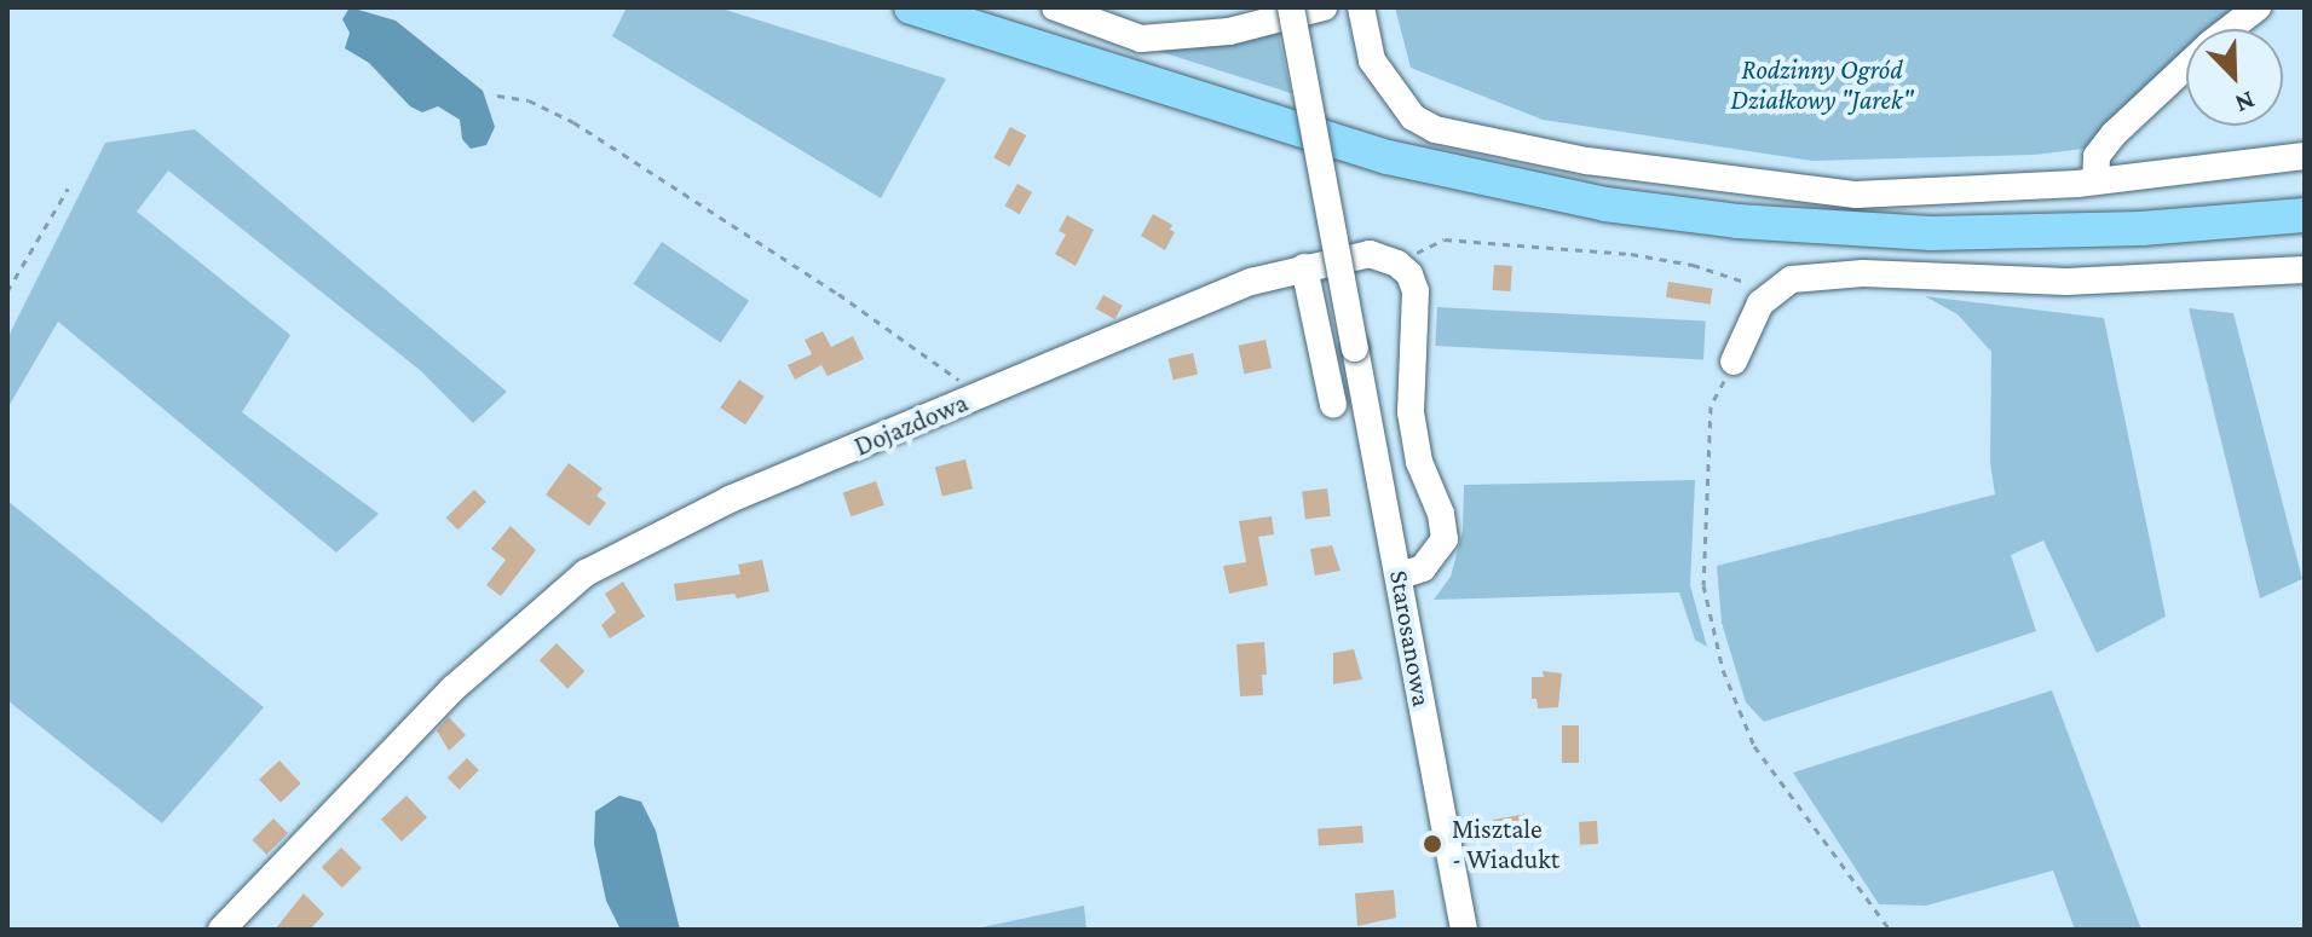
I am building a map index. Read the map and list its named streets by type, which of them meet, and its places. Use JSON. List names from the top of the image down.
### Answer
{
  "streets": {
    "street": ["Dojazdowa", "Starosanowa"]
  },
  "parks": ["Rodzinny Ogród Działkowy \"Jarek\""],
  "places": ["Misztale - Wiadukt"],
  "north": "bottom right"
}
